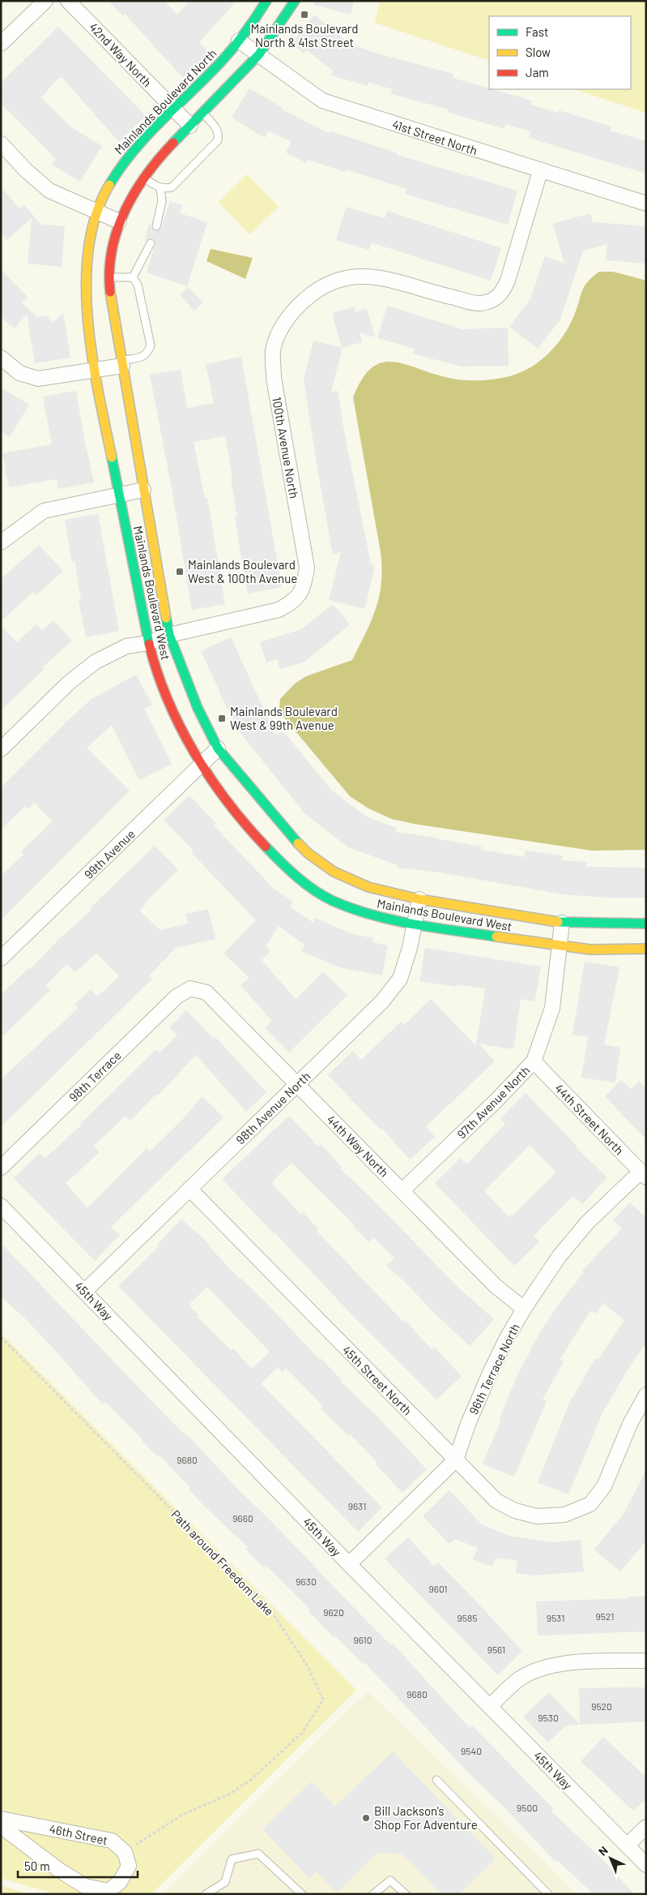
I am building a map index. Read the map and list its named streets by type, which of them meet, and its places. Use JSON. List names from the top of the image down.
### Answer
{
  "streets": {
    "street": [
      "42nd Way North",
      "Mainlands Boulevard North",
      "41st Street North",
      "100th Avenue North",
      "Mainlands Boulevard West",
      "99th Avenue",
      "98th Terrace",
      "97th Avenue North",
      "98th Avenue North",
      "44th Street North",
      "44th Way North",
      "45th Way",
      "96th Terrace North",
      "45th Street North",
      "46th Street"
    ],
    "path": ["Path around Freedom Lake"]
  },
  "crossings": [
    ["42nd Way North", "Mainlands Boulevard North"],
    ["Mainlands Boulevard North", "41st Street North"],
    ["Mainlands Boulevard North", "Mainlands Boulevard West"],
    ["41st Street North", "100th Avenue North"],
    ["100th Avenue North", "Mainlands Boulevard West"],
    ["Mainlands Boulevard West", "99th Avenue"],
    ["Mainlands Boulevard West", "97th Avenue North"],
    ["Mainlands Boulevard West", "98th Avenue North"],
    ["98th Terrace", "44th Way North"],
    ["97th Avenue North", "44th Street North"],
    ["97th Avenue North", "44th Way North"],
    ["98th Avenue North", "44th Way North"],
    ["98th Avenue North", "45th Way"],
    ["98th Avenue North", "45th Street North"],
    ["44th Street North", "96th Terrace North"],
    ["44th Way North", "96th Terrace North"],
    ["45th Way", "96th Terrace North"],
    ["96th Terrace North", "45th Street North"]
  ],
  "places": {
    "transit": ["Mainlands Boulevard North & 41st Street", "Mainlands Boulevard West & 100th Avenue", "Mainlands Boulevard West & 99th Avenue"],
    "other": ["Bill Jackson's Shop For Adventure"]
  },
  "house_numbers": [
    "9680",
    "9631",
    "9660",
    "9630",
    "9601",
    "9620",
    "9521",
    "9585",
    "9531",
    "9610",
    "9561",
    "9680",
    "9520",
    "9530",
    "9540",
    "9500"
  ],
  "legend": ["Fast", "Slow", "Jam"],
  "scale_bar": "50 m",
  "north": "top left"
}
